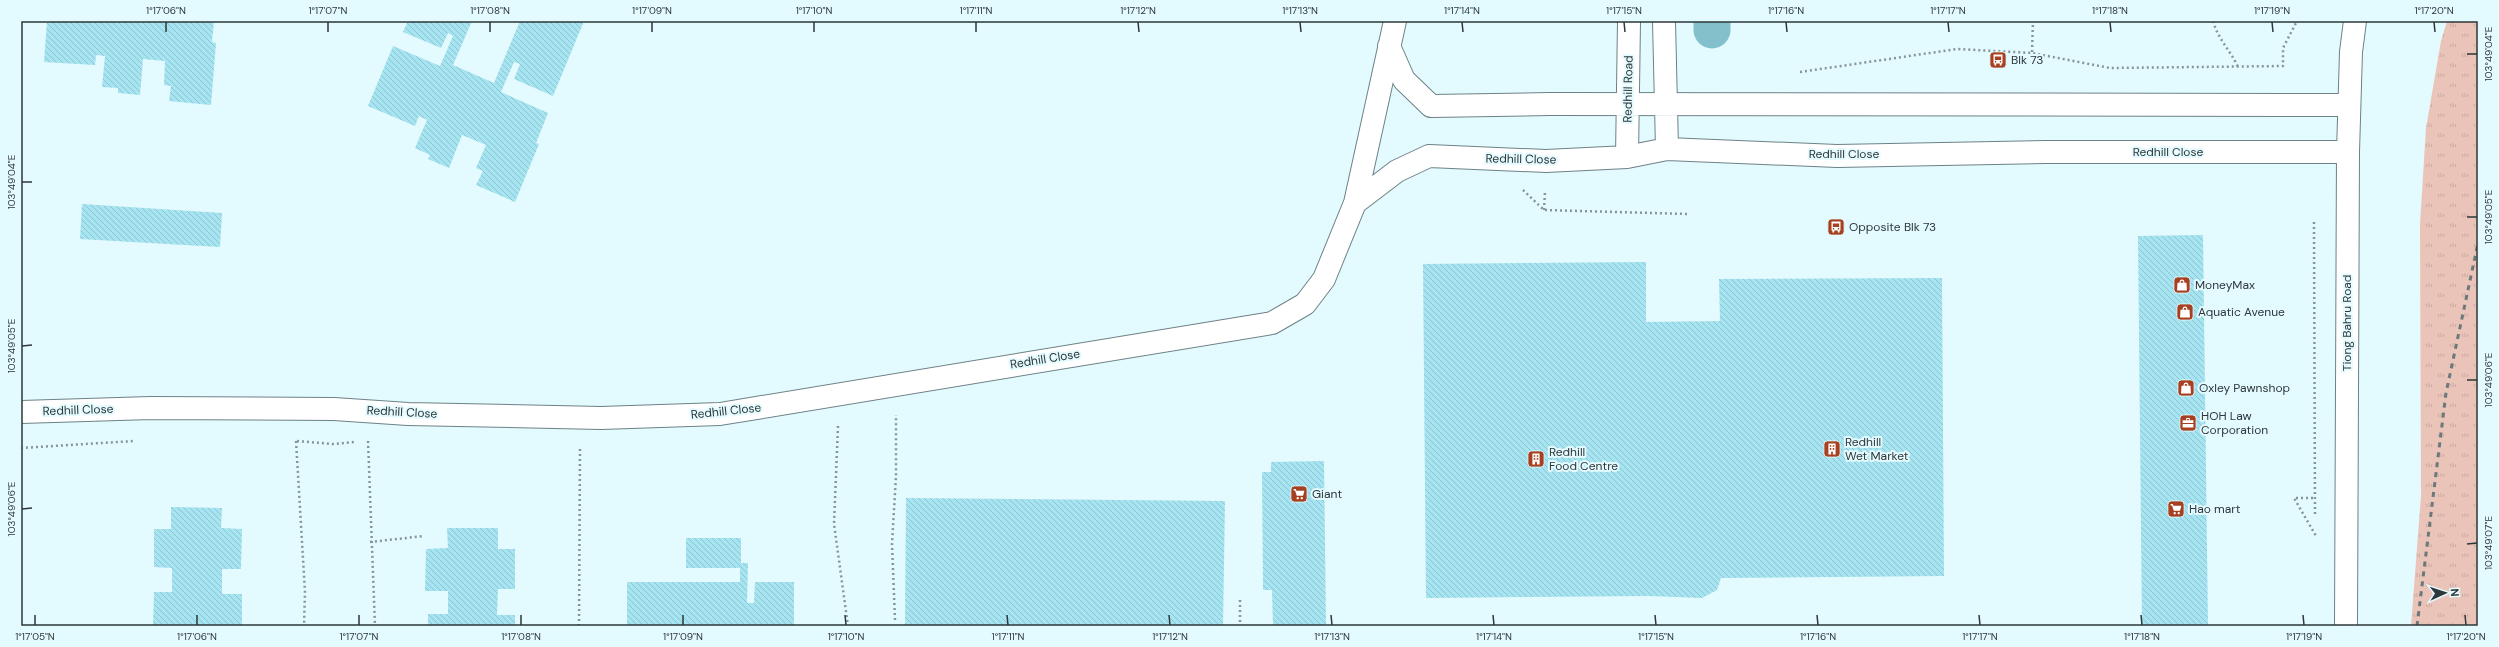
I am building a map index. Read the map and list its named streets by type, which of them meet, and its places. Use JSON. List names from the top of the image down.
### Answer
{
  "streets": {
    "street": ["Redhill Road", "Redhill Close", "Tiong Bahru Road"]
  },
  "crossings": [
    ["Redhill Road", "Redhill Close"],
    ["Redhill Close", "Tiong Bahru Road"]
  ],
  "places": {
    "bus stop": ["Blk 73", "Opposite Blk 73"],
    "shop": ["MoneyMax", "Aquatic Avenue", "Oxley Pawnshop"],
    "office": ["HOH Law Corporation"],
    "building": ["Redhill Wet Market", "Redhill Food Centre"],
    "supermarket": ["Giant", "Hao mart"]
  },
  "north": "right",
  "coordinates": [
    "1°17'06\"N",
    "1°17'07\"N",
    "1°17'08\"N",
    "1°17'09\"N",
    "1°17'10\"N",
    "1°17'11\"N",
    "1°17'12\"N",
    "1°17'13\"N",
    "1°17'14\"N",
    "1°17'15\"N",
    "1°17'16\"N",
    "1°17'17\"N",
    "1°17'18\"N",
    "1°17'19\"N",
    "1°17'20\"N",
    "103°49'04\"E",
    "103°49'05\"E",
    "103°49'06\"E",
    "103°49'07\"E",
    "1°17'05\"N"
  ]
}
